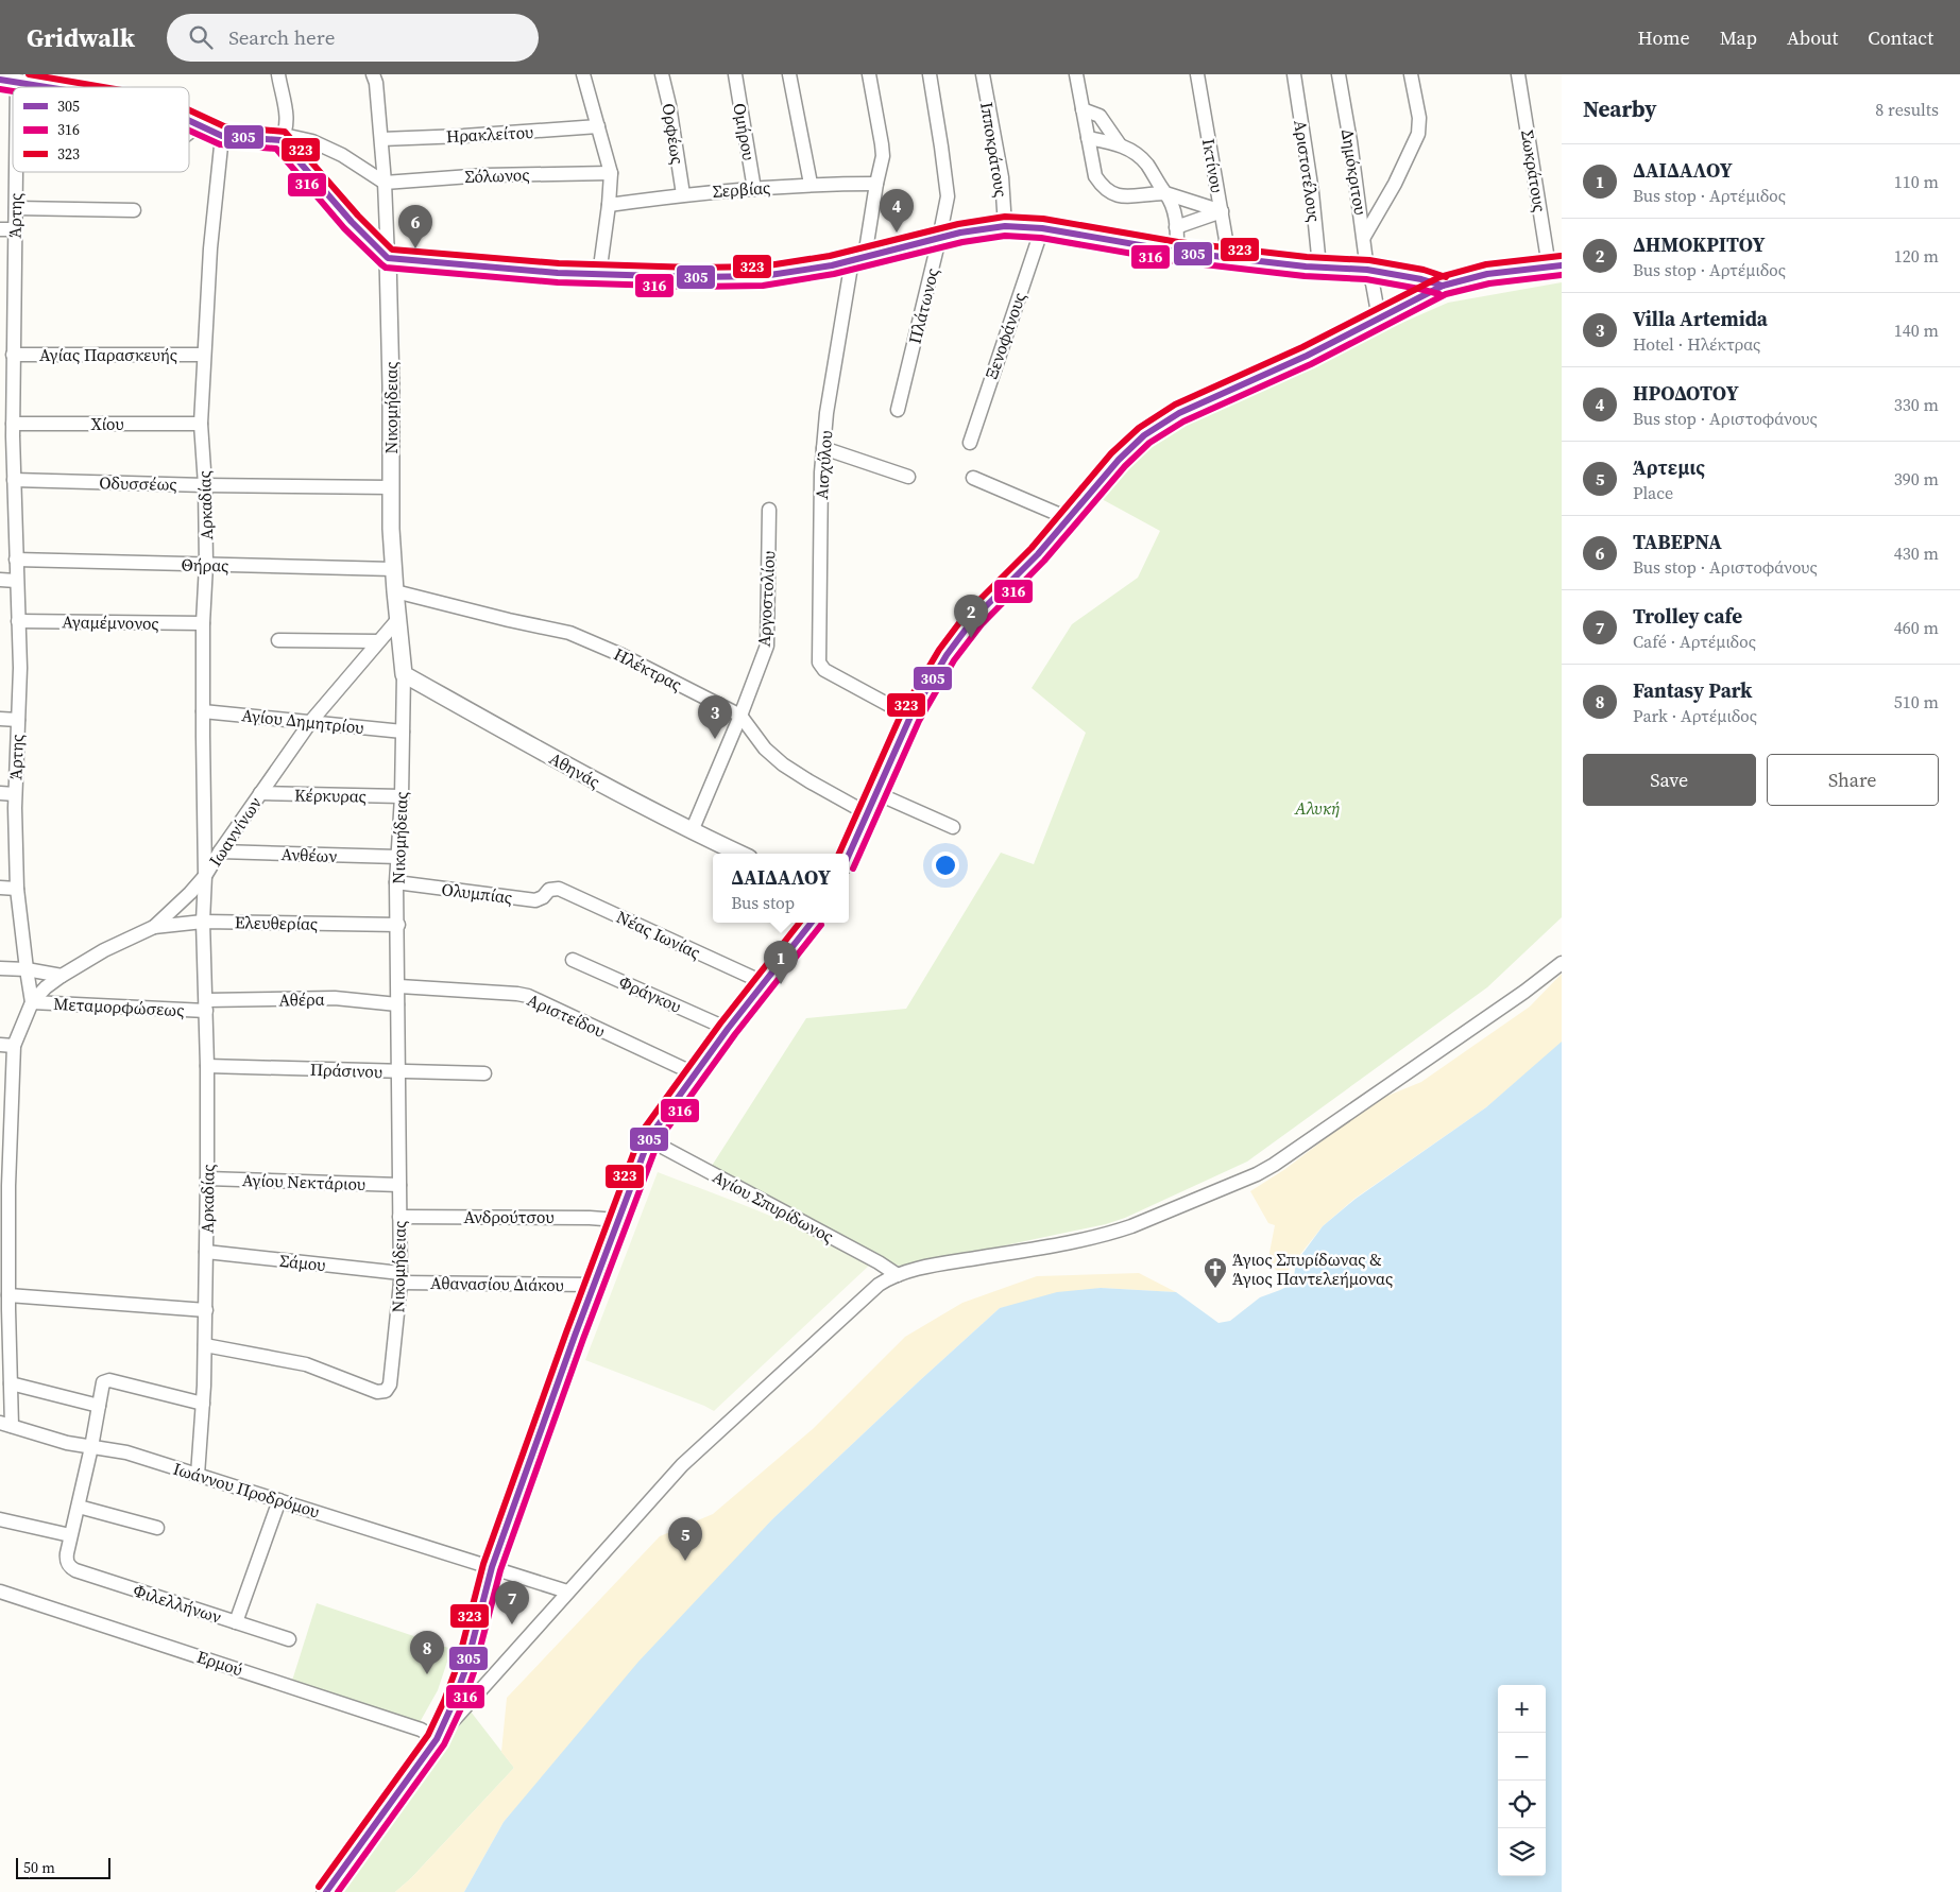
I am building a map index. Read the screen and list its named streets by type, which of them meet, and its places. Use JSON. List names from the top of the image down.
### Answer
{
  "streets": {
    "street": [
      "Ομήρου",
      "Ηρακλείτου",
      "Ορφέως",
      "Ιπποκράτους",
      "Ικτίνου",
      "Αριστοτέλους",
      "Σωκράτους",
      "Δημόκριτου",
      "Σόλωνος",
      "Σερβίας",
      "Άρτης",
      "Πλάτωνος",
      "Ξενοφάνους",
      "Αγίας Παρασκευής",
      "Νικομήδειας",
      "Χίου",
      "Αισχύλου",
      "Οδυσσέως",
      "Αρκαδίας",
      "Θήρας",
      "Αργοστολίου",
      "Αγαμέμνονος",
      "Ηλέκτρας",
      "Αγίου Δημητρίου",
      "Αθηνάς",
      "Κέρκυρας",
      "Ιωαννίνων",
      "Ανθέων",
      "Ολυμπίας",
      "Ελευθερίας",
      "Νέας Ιωνίας",
      "Φράγκου",
      "Αθέρα",
      "Μεταμορφώσεως",
      "Αριστείδου",
      "Πράσινου",
      "Αγίου Νεκτάριου",
      "Αγίου Σπυρίδωνος",
      "Ανδρούτσου",
      "Σάμου",
      "Αθανασίου Διάκου",
      "Ιωάννου Προδρόμου",
      "Φιλελλήνων",
      "Ερμού"
    ]
  },
  "crossings": [
    ["Ομήρου", "Σερβίας"],
    ["Ορφέως", "Σερβίας"],
    ["Σερβίας", "Αισχύλου"],
    ["Άρτης", "Αγίας Παρασκευής"],
    ["Άρτης", "Χίου"],
    ["Άρτης", "Οδυσσέως"],
    ["Άρτης", "Θήρας"],
    ["Άρτης", "Αγαμέμνονος"],
    ["Άρτης", "Ιωαννίνων"],
    ["Άρτης", "Μεταμορφώσεως"],
    ["Αγίας Παρασκευής", "Αρκαδίας"],
    ["Νικομήδειας", "Οδυσσέως"],
    ["Νικομήδειας", "Αρκαδίας"],
    ["Νικομήδειας", "Θήρας"],
    ["Νικομήδειας", "Ηλέκτρας"],
    ["Νικομήδειας", "Αγίου Δημητρίου"],
    ["Νικομήδειας", "Αθηνάς"],
    ["Νικομήδειας", "Κέρκυρας"],
    ["Νικομήδειας", "Ιωαννίνων"],
    ["Νικομήδειας", "Ανθέων"],
    ["Νικομήδειας", "Ολυμπίας"],
    ["Νικομήδειας", "Ελευθερίας"],
    ["Νικομήδειας", "Αθέρα"],
    ["Νικομήδειας", "Αριστείδου"],
    ["Νικομήδειας", "Πράσινου"],
    ["Νικομήδειας", "Αγίου Νεκτάριου"],
    ["Νικομήδειας", "Ανδρούτσου"],
    ["Νικομήδειας", "Σάμου"],
    ["Νικομήδειας", "Αθανασίου Διάκου"],
    ["Χίου", "Αρκαδίας"],
    ["Οδυσσέως", "Αρκαδίας"],
    ["Αρκαδίας", "Θήρας"],
    ["Αρκαδίας", "Αγαμέμνονος"],
    ["Αρκαδίας", "Αγίου Δημητρίου"],
    ["Αρκαδίας", "Ιωαννίνων"],
    ["Αρκαδίας", "Ελευθερίας"],
    ["Αρκαδίας", "Αθέρα"],
    ["Αρκαδίας", "Μεταμορφώσεως"],
    ["Αρκαδίας", "Πράσινου"],
    ["Αρκαδίας", "Αγίου Νεκτάριου"],
    ["Αρκαδίας", "Σάμου"],
    ["Αρκαδίας", "Ιωάννου Προδρόμου"],
    ["Αργοστολίου", "Ηλέκτρας"],
    ["Αργοστολίου", "Αθηνάς"],
    ["Αγίου Δημητρίου", "Ιωαννίνων"],
    ["Κέρκυρας", "Ιωαννίνων"],
    ["Ιωαννίνων", "Ανθέων"],
    ["Ιωαννίνων", "Ελευθερίας"],
    ["Ιωαννίνων", "Μεταμορφώσεως"],
    ["Ολυμπίας", "Νέας Ιωνίας"],
    ["Αθέρα", "Μεταμορφώσεως"],
    ["Σάμου", "Αθανασίου Διάκου"],
    ["Ιωάννου Προδρόμου", "Φιλελλήνων"]
  ],
  "parks": ["Αλυκή"],
  "places": {
    "church": ["Άγιος Σπυρίδωνας & Άγιος Παντελεήμονας"]
  },
  "lines": ["transit line 323", "transit line 305", "transit line 316"],
  "legend": ["305", "316", "323"],
  "scale_bar": "50 m",
  "page": {
    "header": "Gridwalk",
    "search": "Search here",
    "nav": [
      "Home",
      "Map",
      "About",
      "Contact"
    ],
    "heading": ["Nearby", "8 results"],
    "list": [
      {
        "mark": "1",
        "name": "ΔΑΙΔΑΛΟΥ",
        "note": "Bus stop · Αρτέμιδος",
        "value": "110 m"
      },
      {
        "mark": "2",
        "name": "ΔΗΜΟΚΡΙΤΟΥ",
        "note": "Bus stop · Αρτέμιδος",
        "value": "120 m"
      },
      {
        "mark": "3",
        "name": "Villa Artemida",
        "note": "Hotel · Ηλέκτρας",
        "value": "140 m"
      },
      {
        "mark": "4",
        "name": "ΗΡΟΔΟΤΟΥ",
        "note": "Bus stop · Αριστοφάνους",
        "value": "330 m"
      },
      {
        "mark": "5",
        "name": "Άρτεμις",
        "note": "Place",
        "value": "390 m"
      },
      {
        "mark": "6",
        "name": "ΤΑΒΕΡΝΑ",
        "note": "Bus stop · Αριστοφάνους",
        "value": "430 m"
      },
      {
        "mark": "7",
        "name": "Trolley cafe",
        "note": "Café · Αρτέμιδος",
        "value": "460 m"
      },
      {
        "mark": "8",
        "name": "Fantasy Park",
        "note": "Park · Αρτέμιδος",
        "value": "510 m"
      }
    ],
    "pins": [
      "4",
      "6",
      "2",
      "3",
      "1",
      "5",
      "7",
      "8"
    ],
    "buttons": ["Save", "Share"],
    "popup": ["ΔΑΙΔΑΛΟΥ", "Bus stop"],
    "map_buttons": ["+", "−"],
    "scale": "50 m"
  }
}
